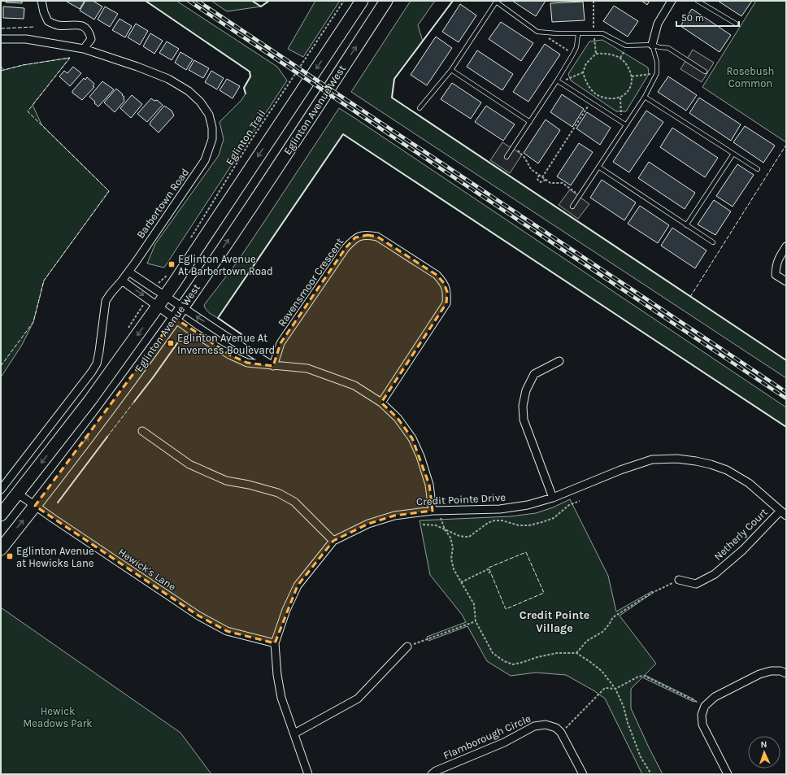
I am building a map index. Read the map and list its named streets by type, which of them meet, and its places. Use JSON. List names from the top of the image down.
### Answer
{
  "streets": {
    "main road": ["Eglinton Avenue West"],
    "street": [
      "Barbertown Road",
      "Ravensmoor Crescent",
      "Credit Pointe Drive",
      "Netherly Court",
      "Hewick's Lane",
      "Flamborough Circle"
    ],
    "path": ["Eglinton Trail"]
  },
  "crossings": [
    ["Eglinton Avenue West", "Hewick's Lane"],
    ["Credit Pointe Drive", "Netherly Court"],
    ["Credit Pointe Drive", "Hewick's Lane"]
  ],
  "districts": ["Credit Pointe Village"],
  "parks": ["Rosebush Common", "Hewick Meadows Park"],
  "places": {
    "transit": ["Eglinton Avenue At Barbertown Road", "Eglinton Avenue At Inverness Boulevard", "Eglinton Avenue at Hewicks Lane"]
  },
  "scale_bar": "50 m",
  "north": "top"
}
